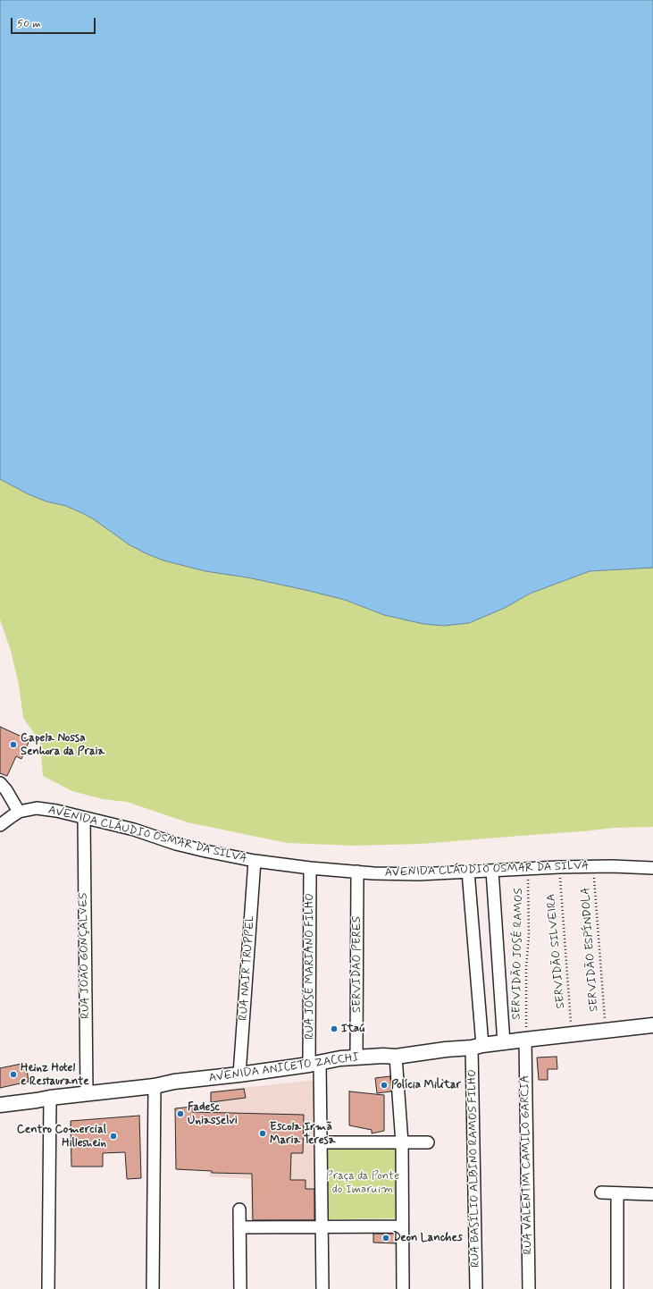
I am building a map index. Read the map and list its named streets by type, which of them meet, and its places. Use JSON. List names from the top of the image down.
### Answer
{
  "streets": {
    "main road": ["AVENIDA ANICETO ZACCHI"],
    "street": [
      "AVENIDA CLÁUDIO OSMAR DA SILVA",
      "RUA JOÃO GONÇALVES",
      "SERVIDÃO PERES",
      "RUA JOSÉ MARIANO FILHO",
      "RUA NAIR TRUPPEL",
      "RUA VALENTIM CAMILO GARCIA",
      "RUA BASÍLIO ALBINO RAMOS FILHO"
    ],
    "path": ["SERVIDÃO ESPÍNDOLA", "SERVIDÃO SILVEIRA", "SERVIDÃO JOSÉ RAMOS"]
  },
  "crossings": [
    ["AVENIDA CLÁUDIO OSMAR DA SILVA", "SERVIDÃO ESPÍNDOLA"],
    ["AVENIDA CLÁUDIO OSMAR DA SILVA", "SERVIDÃO SILVEIRA"],
    ["AVENIDA CLÁUDIO OSMAR DA SILVA", "SERVIDÃO JOSÉ RAMOS"],
    ["AVENIDA CLÁUDIO OSMAR DA SILVA", "RUA JOÃO GONÇALVES"],
    ["AVENIDA CLÁUDIO OSMAR DA SILVA", "SERVIDÃO PERES"],
    ["AVENIDA CLÁUDIO OSMAR DA SILVA", "RUA JOSÉ MARIANO FILHO"],
    ["AVENIDA CLÁUDIO OSMAR DA SILVA", "RUA NAIR TRUPPEL"],
    ["AVENIDA CLÁUDIO OSMAR DA SILVA", "RUA BASÍLIO ALBINO RAMOS FILHO"],
    ["SERVIDÃO ESPÍNDOLA", "AVENIDA ANICETO ZACCHI"],
    ["SERVIDÃO SILVEIRA", "AVENIDA ANICETO ZACCHI"],
    ["SERVIDÃO JOSÉ RAMOS", "AVENIDA ANICETO ZACCHI"],
    ["SERVIDÃO JOSÉ RAMOS", "RUA VALENTIM CAMILO GARCIA"],
    ["RUA JOÃO GONÇALVES", "AVENIDA ANICETO ZACCHI"],
    ["SERVIDÃO PERES", "AVENIDA ANICETO ZACCHI"],
    ["RUA JOSÉ MARIANO FILHO", "AVENIDA ANICETO ZACCHI"],
    ["RUA NAIR TRUPPEL", "AVENIDA ANICETO ZACCHI"],
    ["AVENIDA ANICETO ZACCHI", "RUA VALENTIM CAMILO GARCIA"],
    ["AVENIDA ANICETO ZACCHI", "RUA BASÍLIO ALBINO RAMOS FILHO"]
  ],
  "parks": ["Praça da Ponte do Imaruim"],
  "places": [
    "Capela Nossa Senhora da Praia",
    "Itaú",
    "Heinz Hotel e Restaurante",
    "Polícia Militar",
    "Fadesc Uniasselvi",
    "Escola Irmã Maria Teresa",
    "Centro Comercial Hilleshein",
    "Deon Lanches"
  ],
  "scale_bar": "50 m"
}
